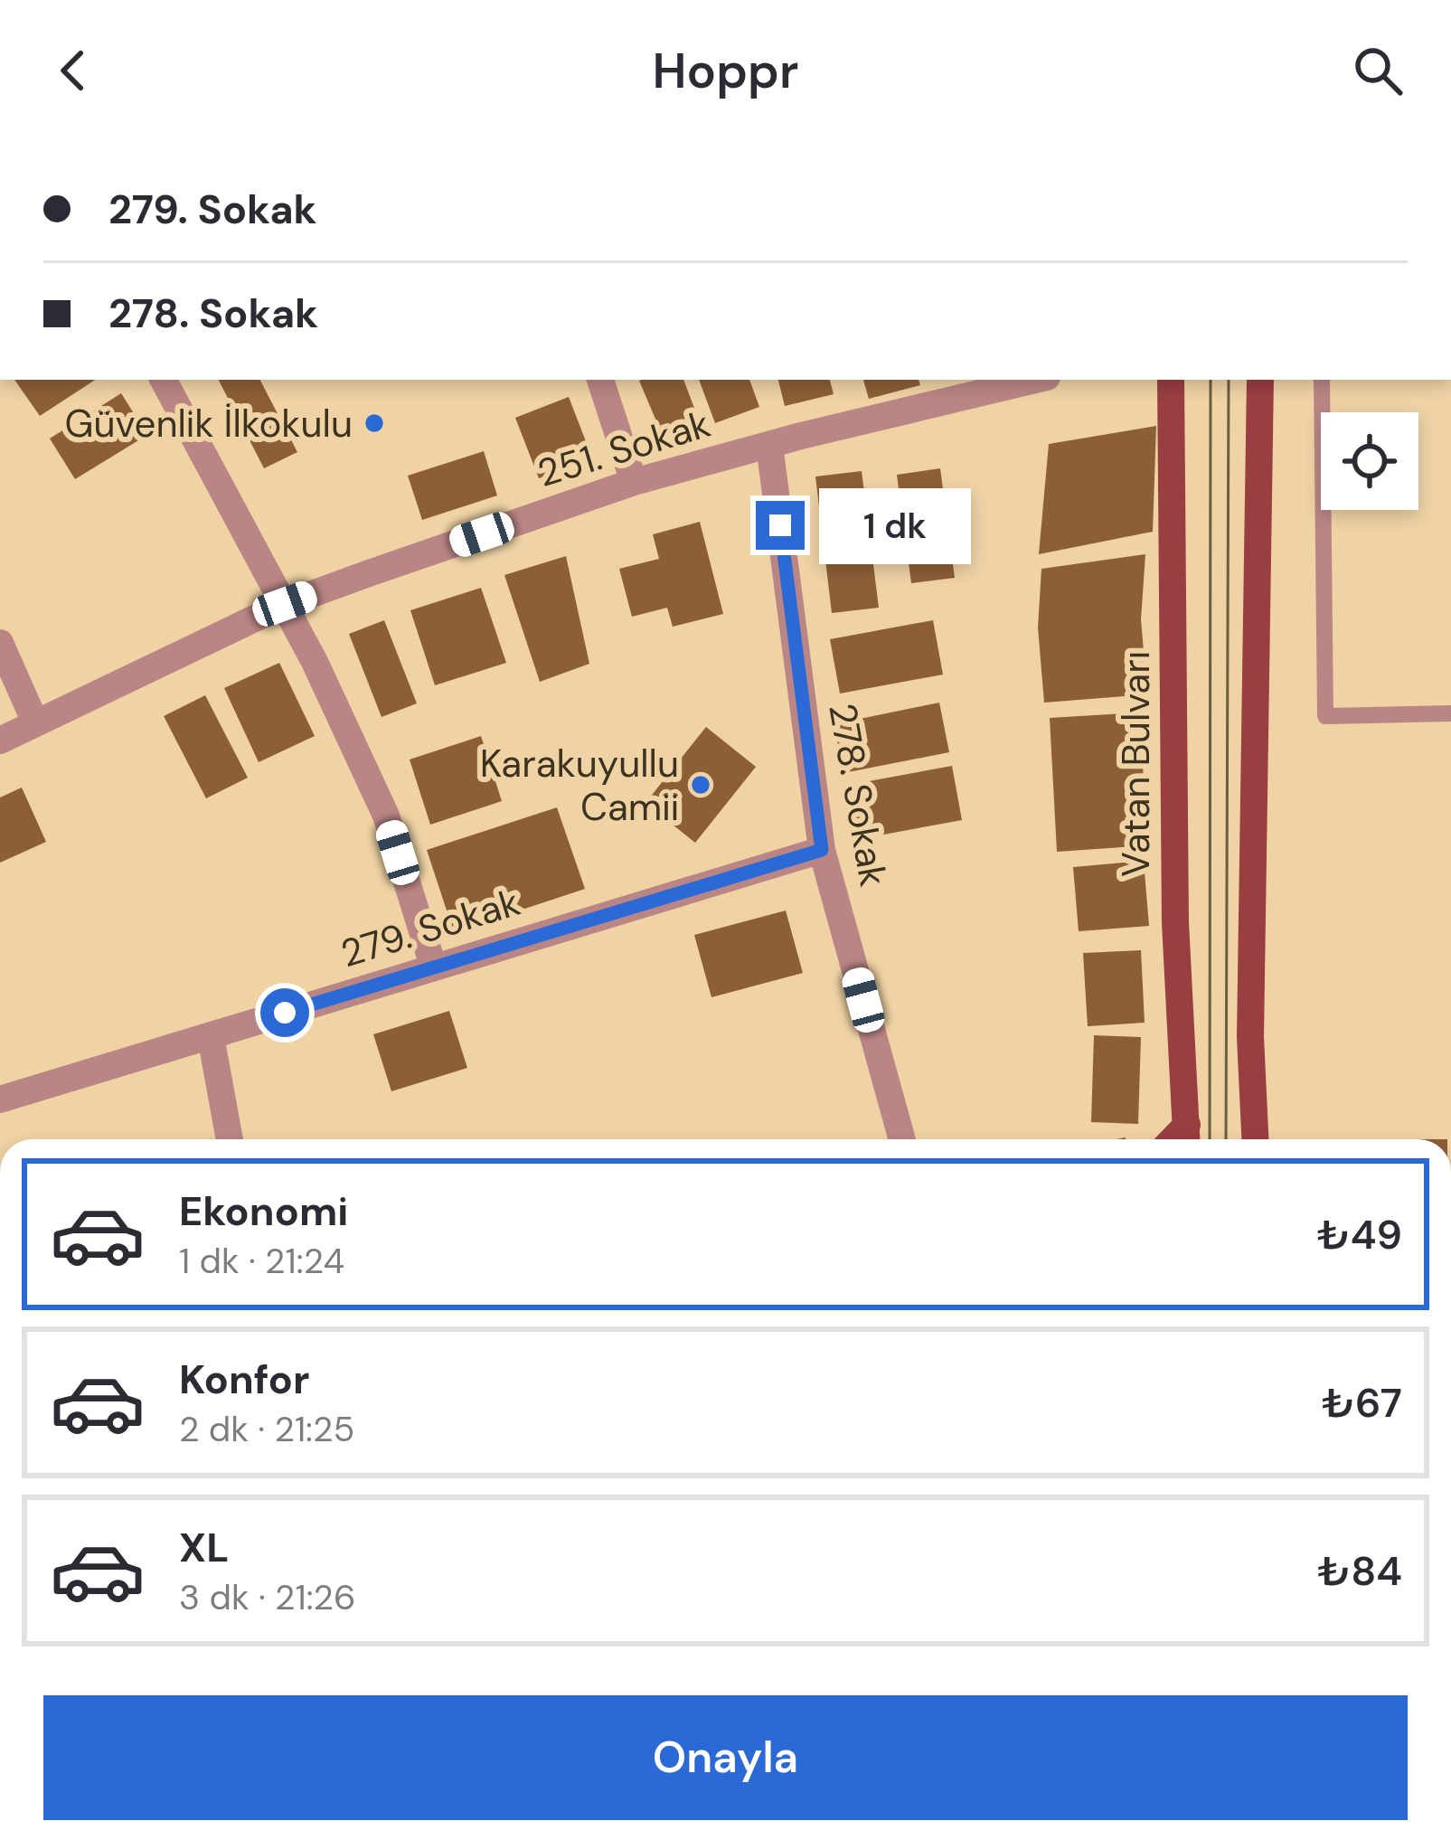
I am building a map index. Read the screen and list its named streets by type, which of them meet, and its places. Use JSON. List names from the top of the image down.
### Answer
{
  "streets": {
    "main road": ["Vatan Bulvarı"],
    "street": ["251. Sokak", "278. Sokak", "279. Sokak"]
  },
  "crossings": [
    ["251. Sokak", "278. Sokak"],
    ["278. Sokak", "279. Sokak"]
  ],
  "places": ["Güvenlik İlkokulu", "Karakuyullu Camii"],
  "page": {
    "header": "Hoppr",
    "banner": ["279. Sokak", "278. Sokak"],
    "bubble": "1 dk",
    "list": [
      {
        "name": "Ekonomi",
        "note": "1 dk · 21:24",
        "value": "₺49"
      },
      {
        "name": "Konfor",
        "note": "2 dk · 21:25",
        "value": "₺67"
      },
      {
        "name": "XL",
        "note": "3 dk · 21:26",
        "value": "₺84"
      }
    ],
    "buttons": "Onayla"
  }
}
